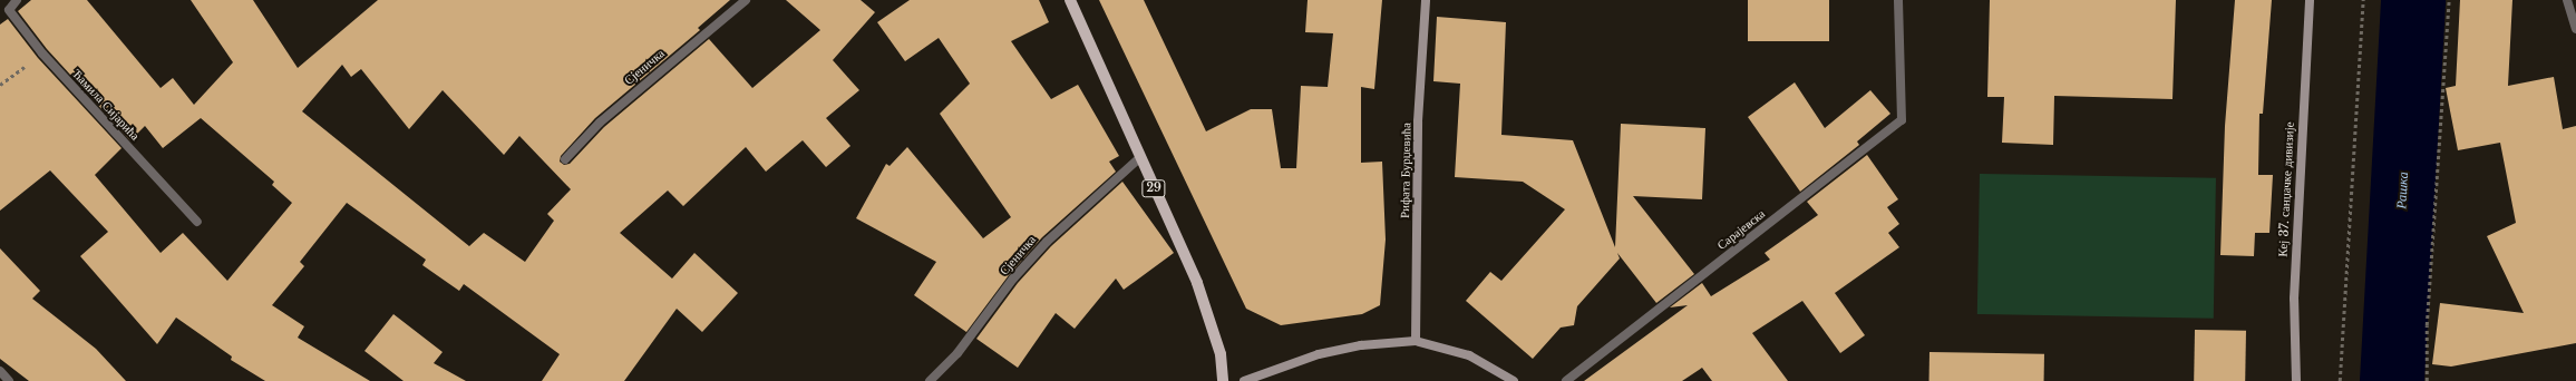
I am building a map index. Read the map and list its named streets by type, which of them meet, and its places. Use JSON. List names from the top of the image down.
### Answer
{
  "streets": {
    "main road": ["29"],
    "street": [
      "Сјеничка",
      "Ћамила Сијарића",
      "Рифата Бурџевића",
      "Кеј 37. санџачке дивизије",
      "Сарајевска"
    ]
  },
  "crossings": [
    ["Сјеничка", "29"]
  ],
  "water": ["Рашка"]
}
